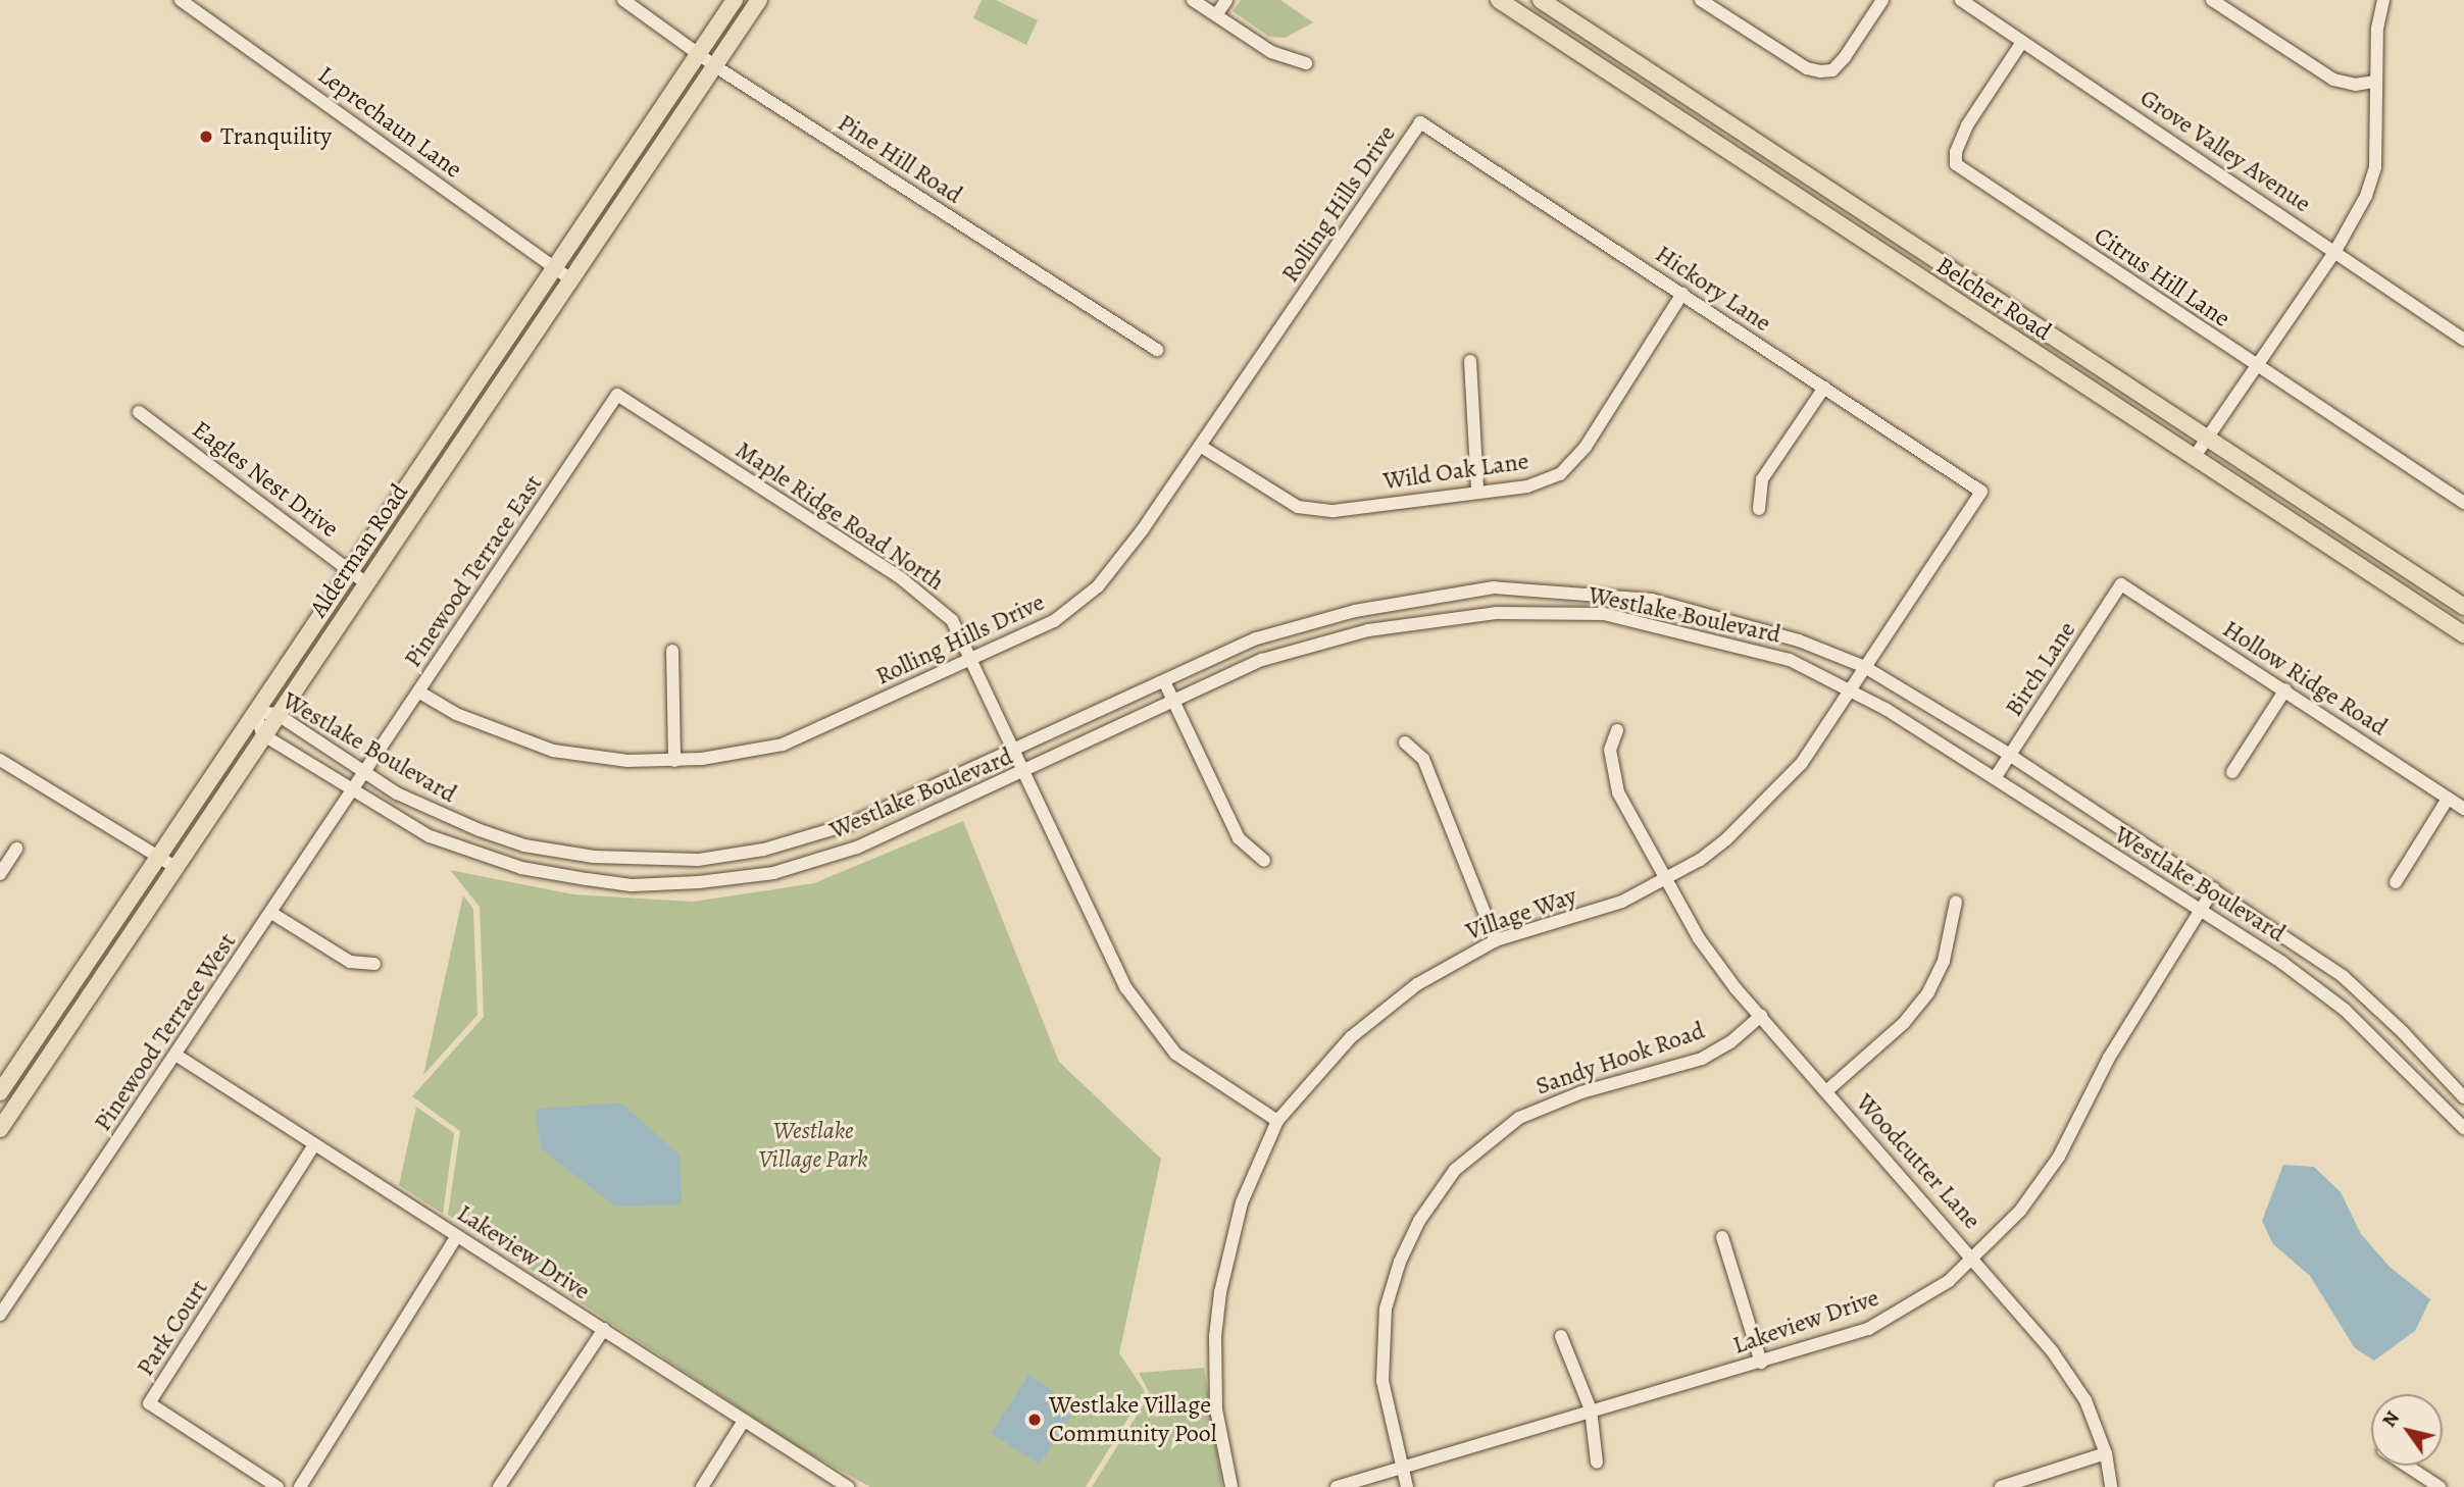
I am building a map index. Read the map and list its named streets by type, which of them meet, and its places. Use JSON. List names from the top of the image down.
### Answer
{
  "streets": {
    "main road": ["Belcher Road", "Alderman Road"],
    "street": [
      "Leprechaun Lane",
      "Grove Valley Avenue",
      "Pine Hill Road",
      "Rolling Hills Drive",
      "Citrus Hill Lane",
      "Hickory Lane",
      "Wild Oak Lane",
      "Eagles Nest Drive",
      "Maple Ridge Road North",
      "Pinewood Terrace East",
      "Westlake Boulevard",
      "Birch Lane",
      "Hollow Ridge Road",
      "Village Way",
      "Pinewood Terrace West",
      "Sandy Hook Road",
      "Woodcutter Lane",
      "Lakeview Drive",
      "Park Court"
    ]
  },
  "crossings": [
    ["Leprechaun Lane", "Alderman Road"],
    ["Grove Valley Avenue", "Citrus Hill Lane"],
    ["Pine Hill Road", "Alderman Road"],
    ["Rolling Hills Drive", "Hickory Lane"],
    ["Rolling Hills Drive", "Wild Oak Lane"],
    ["Rolling Hills Drive", "Maple Ridge Road North"],
    ["Rolling Hills Drive", "Pinewood Terrace East"],
    ["Hickory Lane", "Wild Oak Lane"],
    ["Hickory Lane", "Village Way"],
    ["Eagles Nest Drive", "Alderman Road"],
    ["Maple Ridge Road North", "Pinewood Terrace East"],
    ["Maple Ridge Road North", "Westlake Boulevard"],
    ["Maple Ridge Road North", "Village Way"],
    ["Alderman Road", "Westlake Boulevard"],
    ["Pinewood Terrace East", "Westlake Boulevard"],
    ["Pinewood Terrace East", "Pinewood Terrace West"],
    ["Westlake Boulevard", "Birch Lane"],
    ["Westlake Boulevard", "Village Way"],
    ["Westlake Boulevard", "Pinewood Terrace West"],
    ["Westlake Boulevard", "Lakeview Drive"],
    ["Birch Lane", "Hollow Ridge Road"],
    ["Village Way", "Woodcutter Lane"],
    ["Pinewood Terrace West", "Lakeview Drive"],
    ["Sandy Hook Road", "Woodcutter Lane"],
    ["Sandy Hook Road", "Lakeview Drive"],
    ["Woodcutter Lane", "Lakeview Drive"],
    ["Lakeview Drive", "Park Court"]
  ],
  "parks": ["Westlake Village Park"],
  "places": ["Tranquility", "Westlake Village Community Pool"],
  "north": "top left"
}
